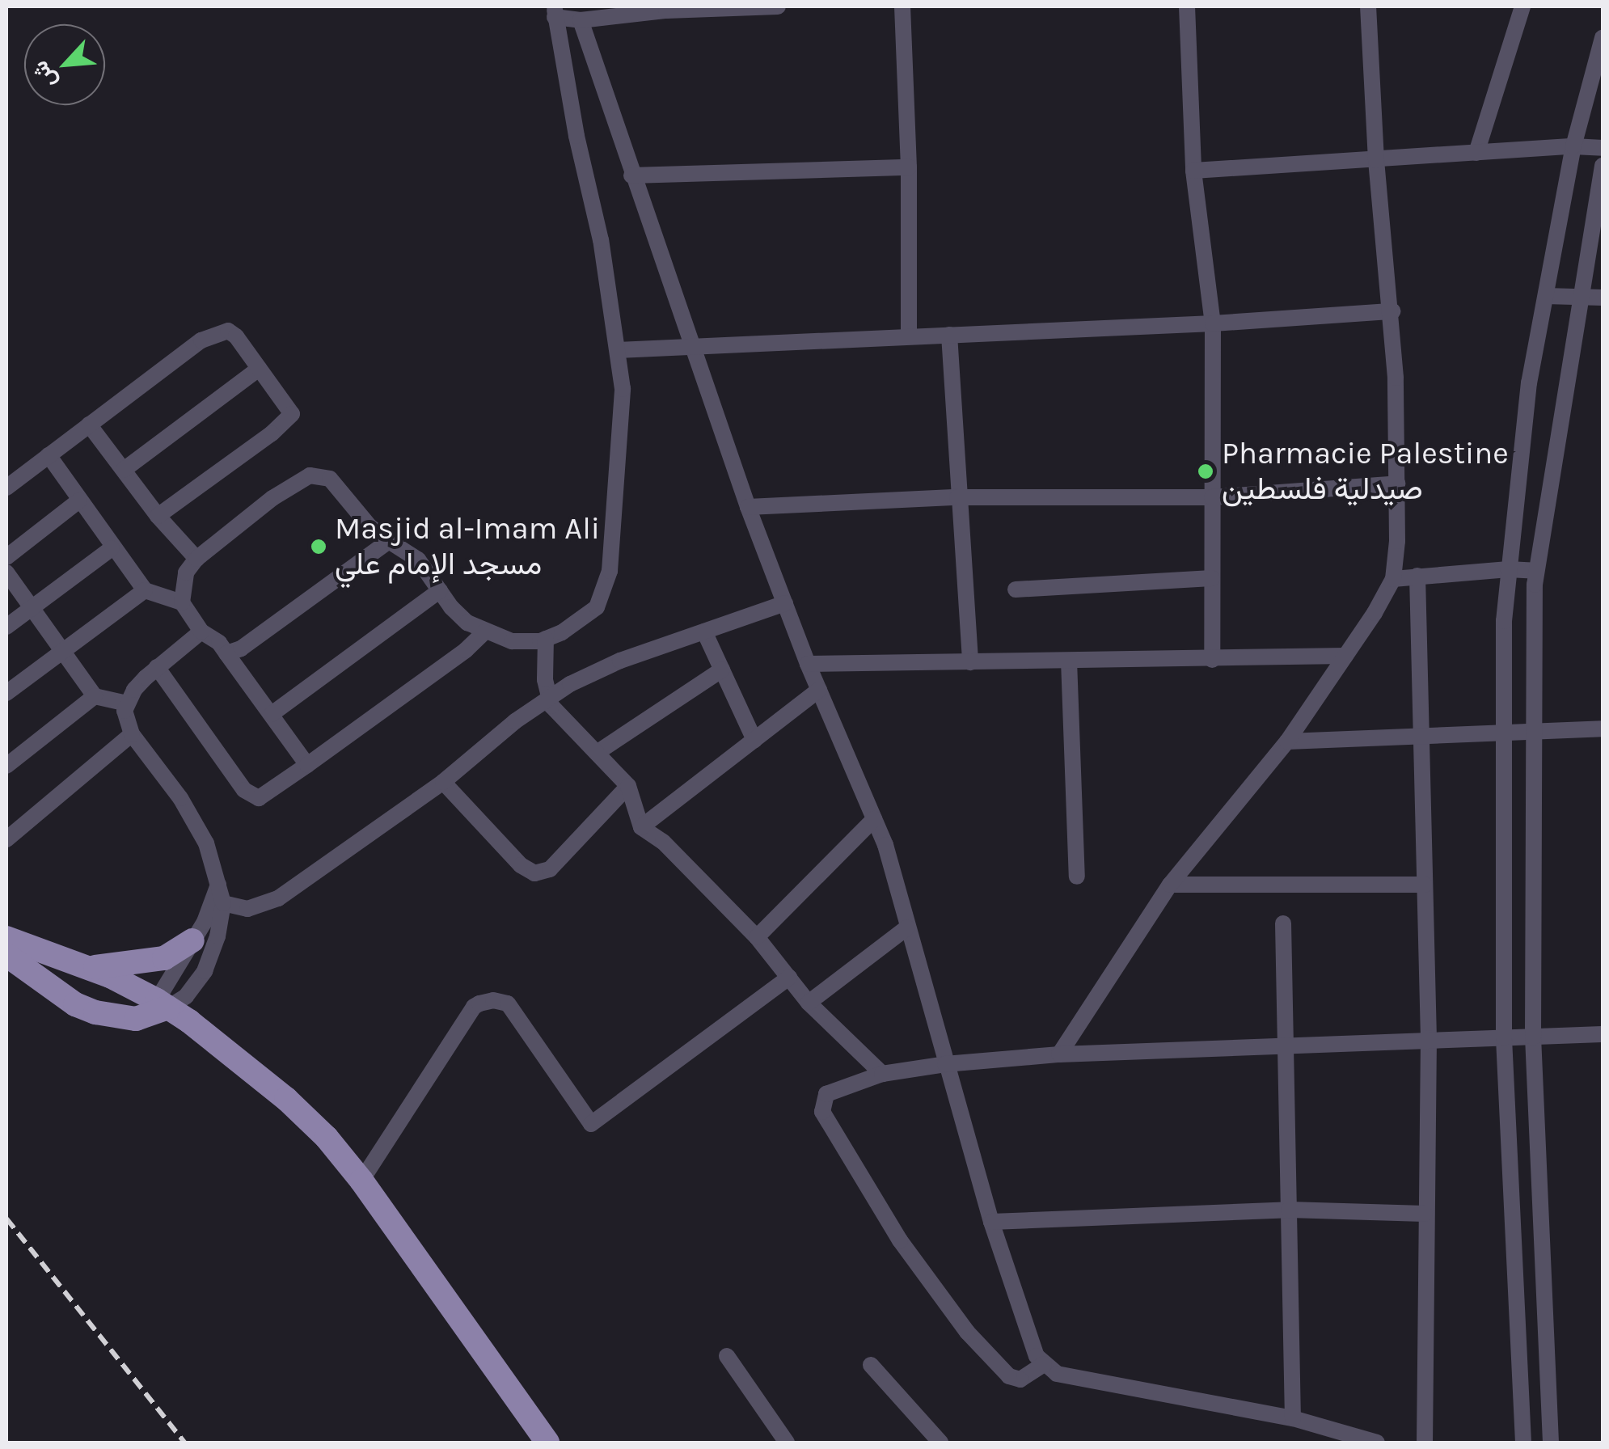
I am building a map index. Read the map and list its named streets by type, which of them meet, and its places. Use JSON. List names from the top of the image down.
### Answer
{
  "places": ["Pharmacie Palestine صيدلية فلسطين", "Masjid al-Imam Ali مسجد الإمام علي"],
  "north": "bottom left"
}
